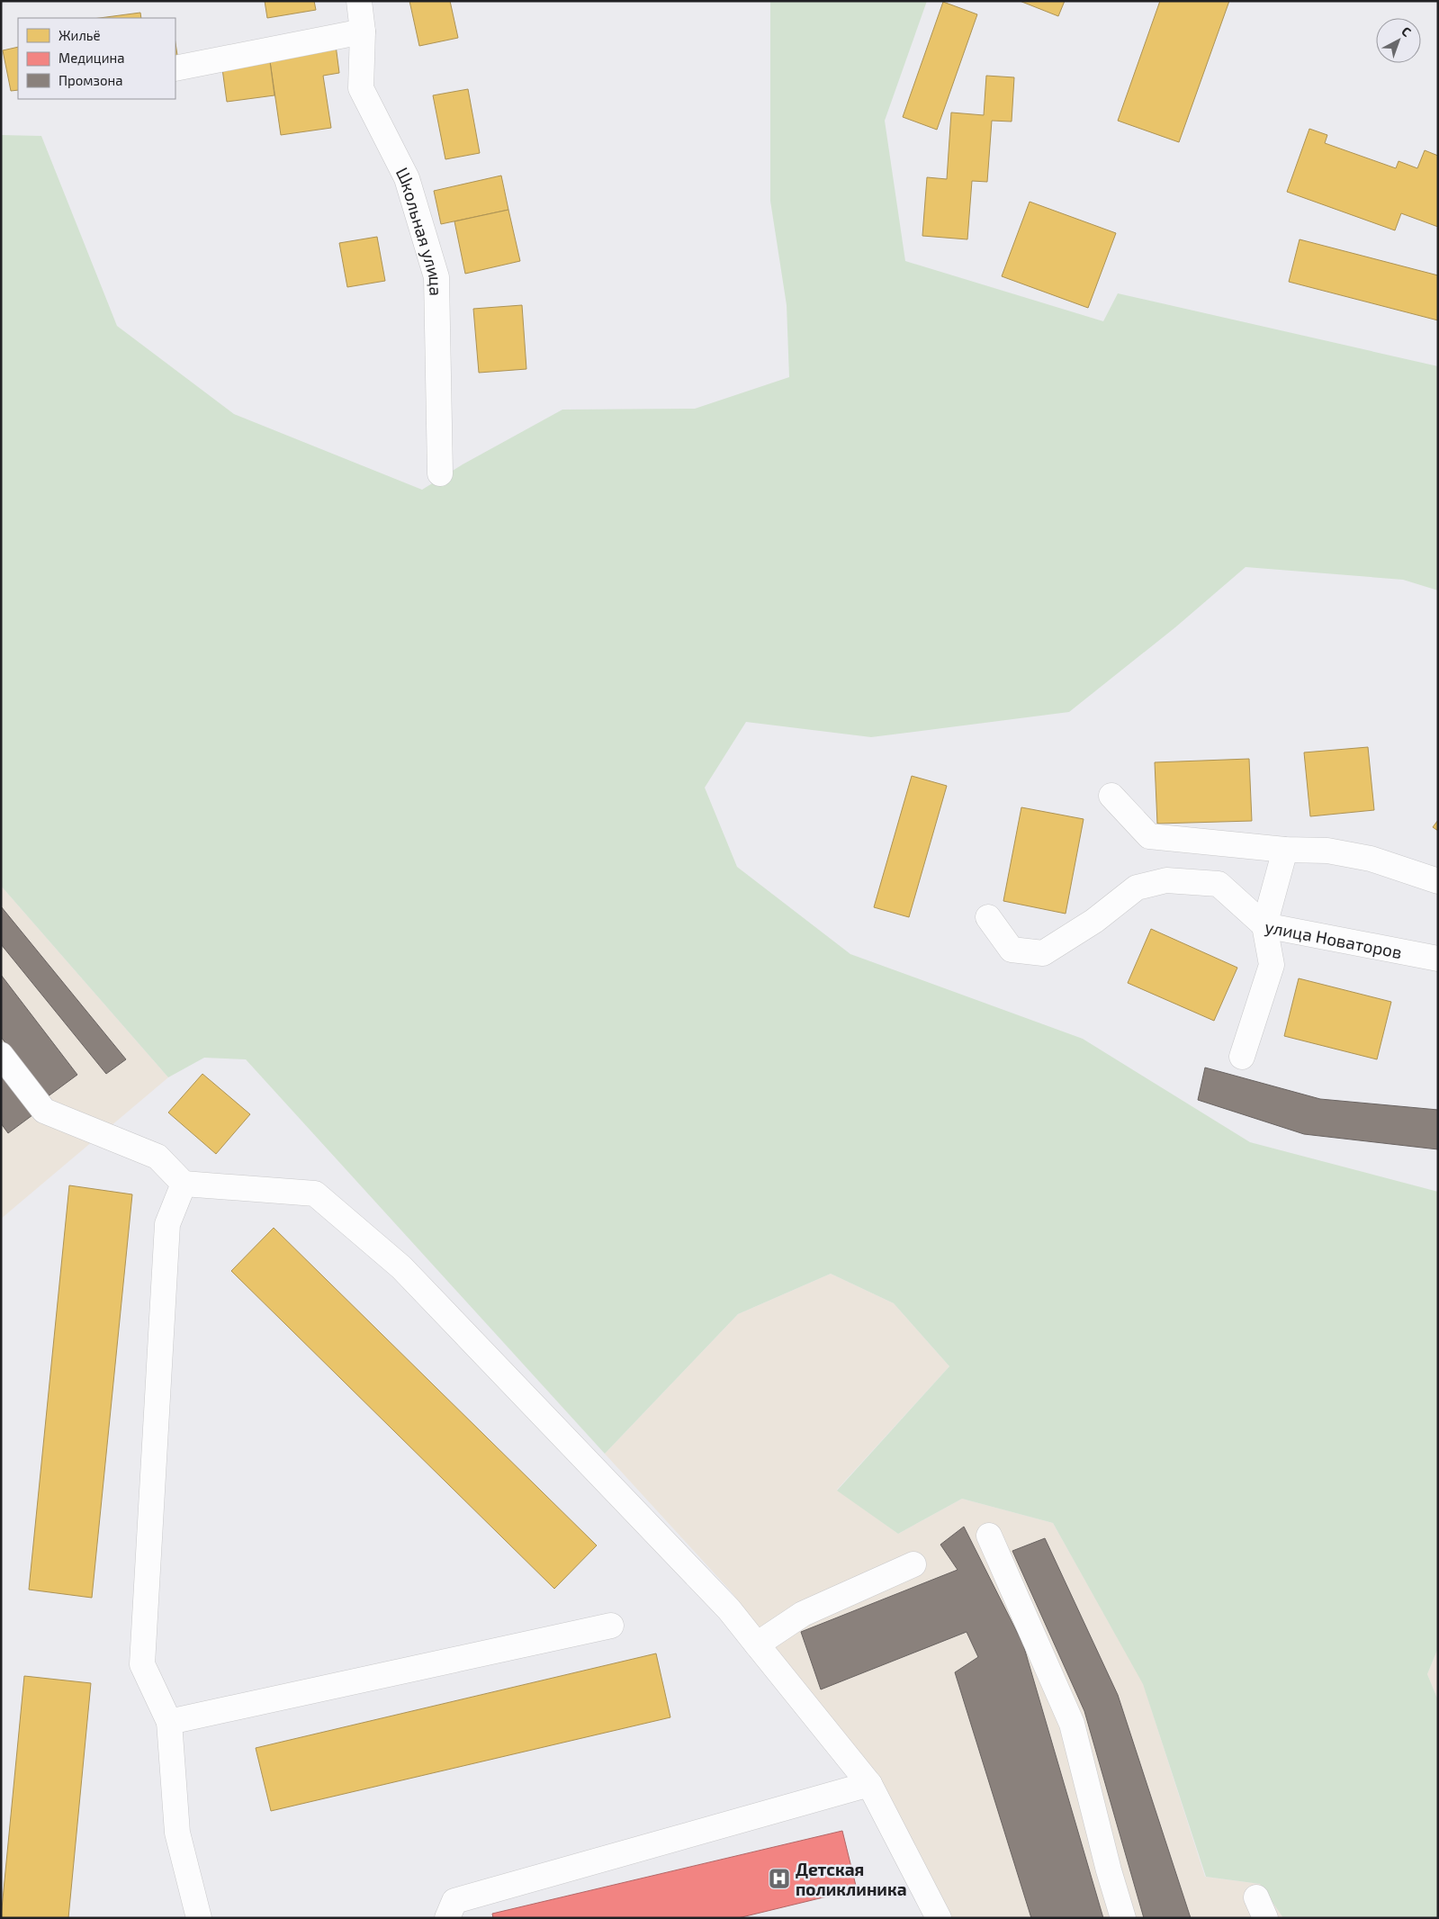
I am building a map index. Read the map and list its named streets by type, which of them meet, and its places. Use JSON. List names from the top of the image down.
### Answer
{
  "streets": {
    "street": ["Школьная улица", "улица Новаторов"]
  },
  "places": {
    "hospital": ["Детская поликлиника"]
  },
  "legend": ["Жильё", "Медицина", "Промзона"],
  "north": "top right"
}
